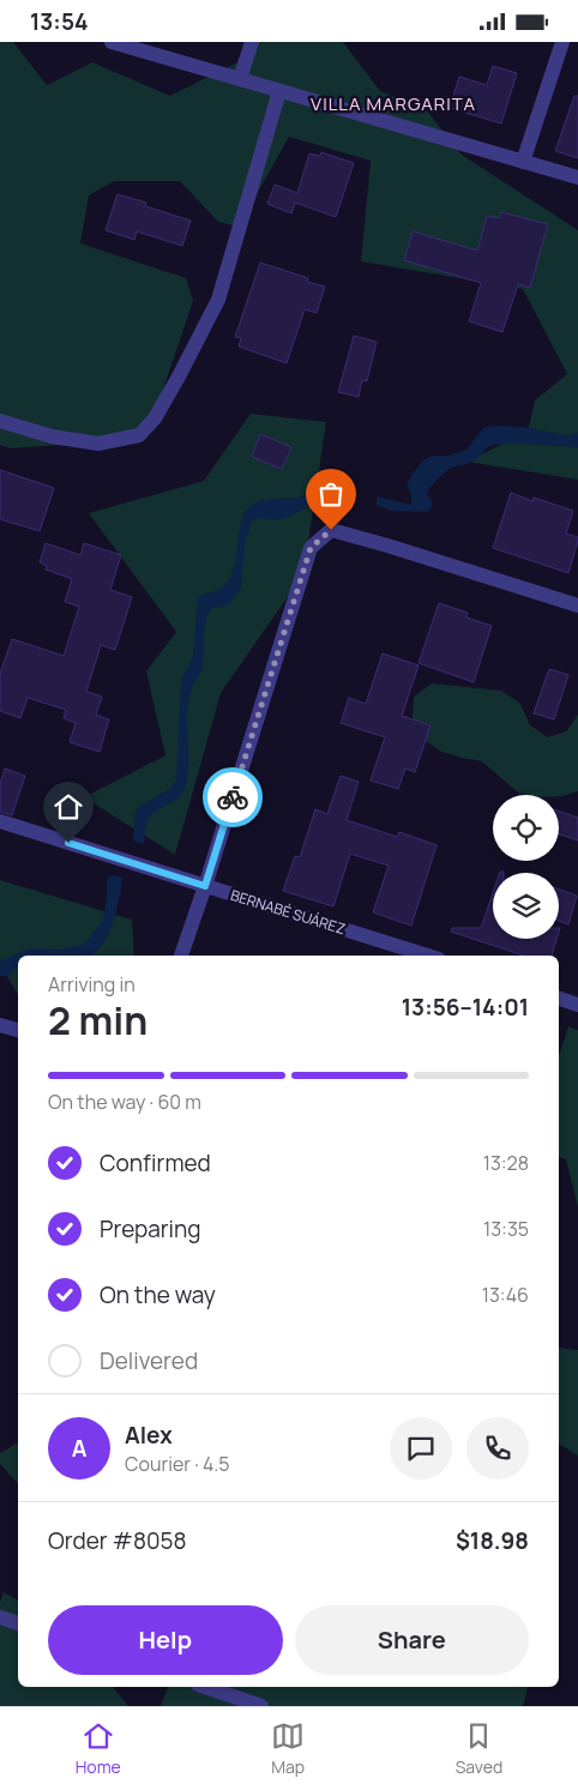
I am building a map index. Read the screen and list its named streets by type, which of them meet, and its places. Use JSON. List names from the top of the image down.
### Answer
{
  "streets": {
    "street": ["BERNABÉ SUÁREZ"]
  },
  "districts": ["VILLA MARGARITA"],
  "page": {
    "status": "13:54",
    "heading": ["2 min", "Arriving in", "13:56–14:01"],
    "panel": [
      "Alex",
      "Courier · 4.5",
      "Order #8058",
      "$18.98"
    ],
    "bar": "On the way · 60 m",
    "list": [
      ["Confirmed", "13:28"],
      ["Preparing", "13:35"],
      ["On the way", "13:46"],
      "Delivered"
    ],
    "round": "A",
    "buttons": ["Help", "Share"],
    "tabs": ["Home", "Map", "Saved"]
  }
}
